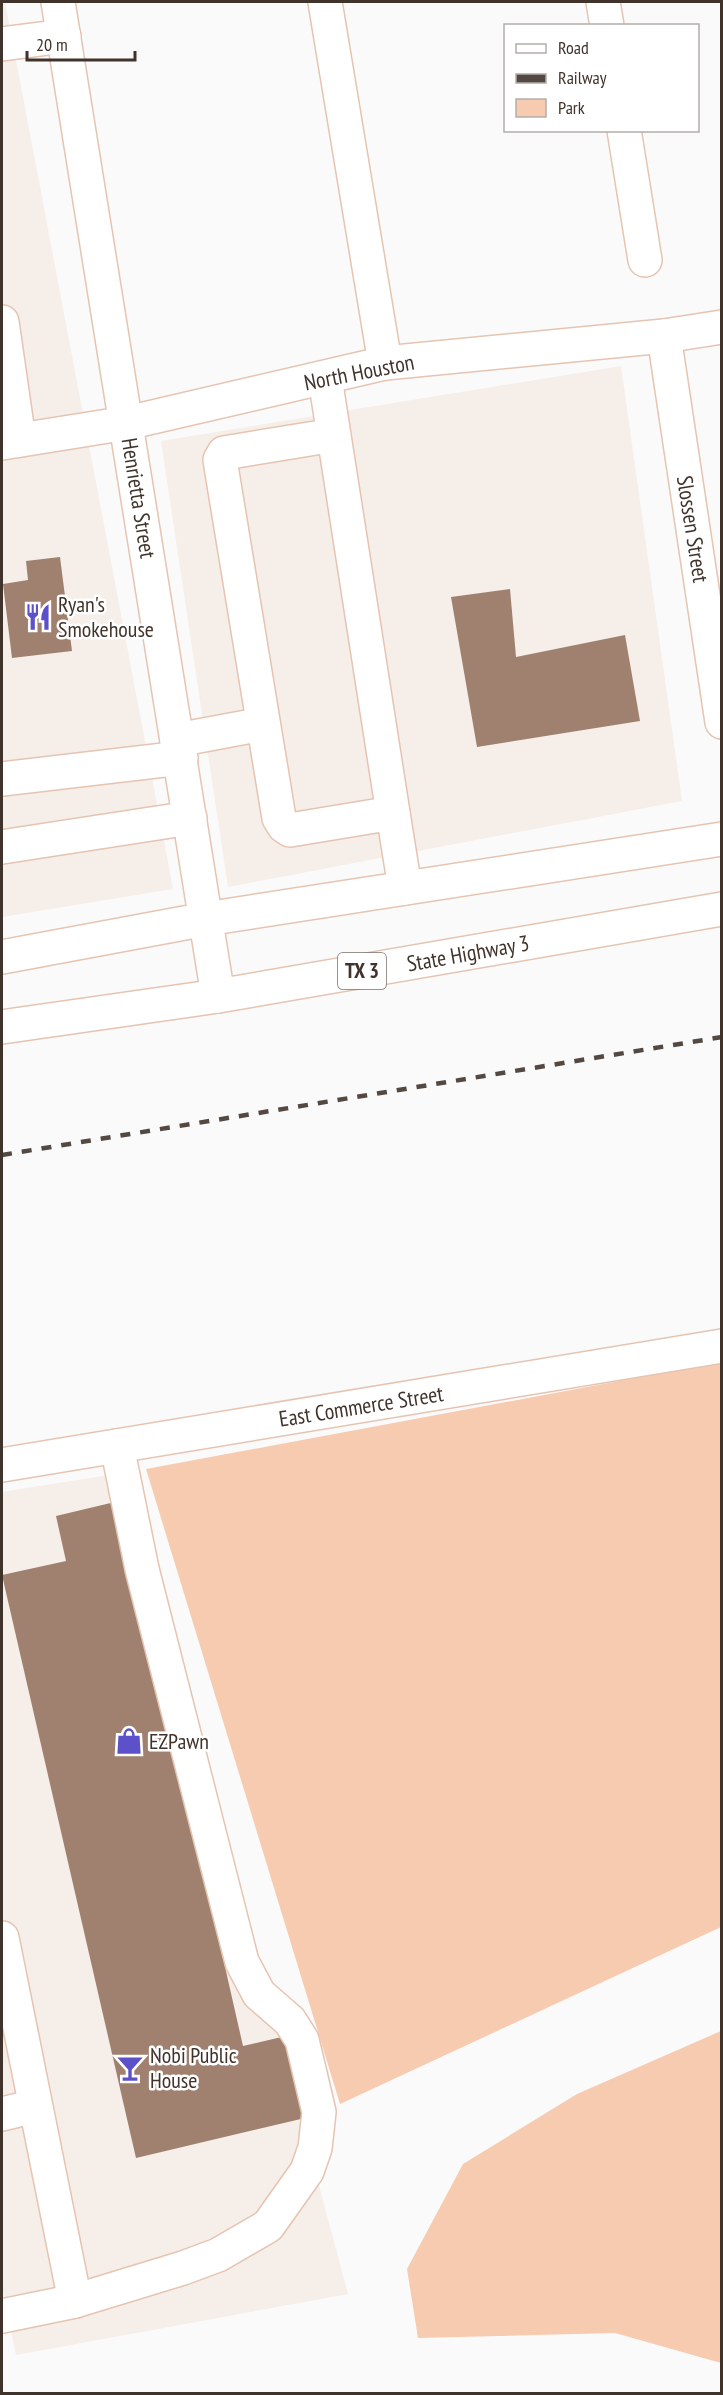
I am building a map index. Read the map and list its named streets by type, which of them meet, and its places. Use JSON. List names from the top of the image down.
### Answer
{
  "streets": {
    "street": [
      "North Houston",
      "Henrietta Street",
      "Slossen Street",
      "State Highway 3",
      "TX 3",
      "East Commerce Street"
    ]
  },
  "crossings": [
    ["North Houston", "Henrietta Street"],
    ["North Houston", "Slossen Street"],
    ["Henrietta Street", "State Highway 3"]
  ],
  "places": {
    "restaurant": ["Ryan's Smokehouse"],
    "shop": ["EZPawn"],
    "bar": ["Nobi Public House"]
  },
  "legend": ["Road", "Railway", "Park"],
  "scale_bar": "20 m"
}
